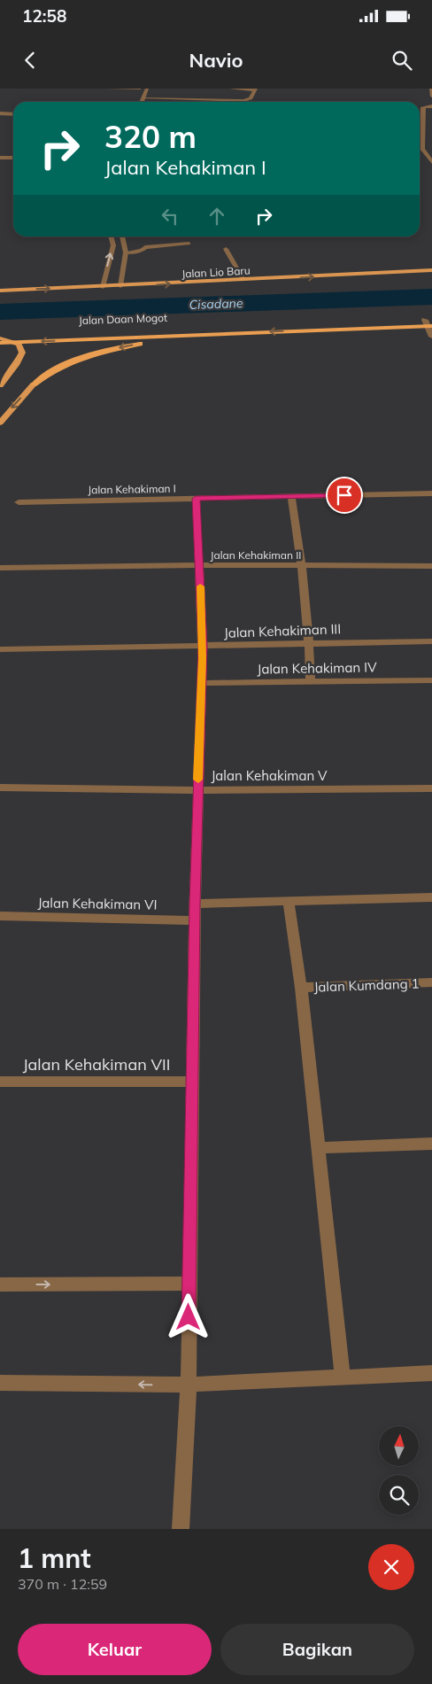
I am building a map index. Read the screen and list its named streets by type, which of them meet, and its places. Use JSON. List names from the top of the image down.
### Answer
{
  "streets": {
    "highway": ["Jalan Daan Mogot"],
    "main road": ["Jalan Lio Baru"],
    "street": [
      "Jalan Kehakiman I",
      "Jalan Kehakiman II",
      "Jalan Kehakiman III",
      "Jalan Kehakiman IV",
      "Jalan Kehakiman V",
      "Jalan Kehakiman VI",
      "Jalan Kumdang 1",
      "Jalan Kehakiman VII"
    ]
  },
  "one_way": ["Jalan Lio Baru"],
  "water": ["Cisadane"],
  "north": "top",
  "page": {
    "status": "12:58",
    "header": "Navio",
    "turn": ["320 m", "Jalan Kehakiman I"],
    "heading": ["1 mnt", "370 m · 12:59"],
    "buttons": ["Keluar", "Bagikan"]
  }
}
